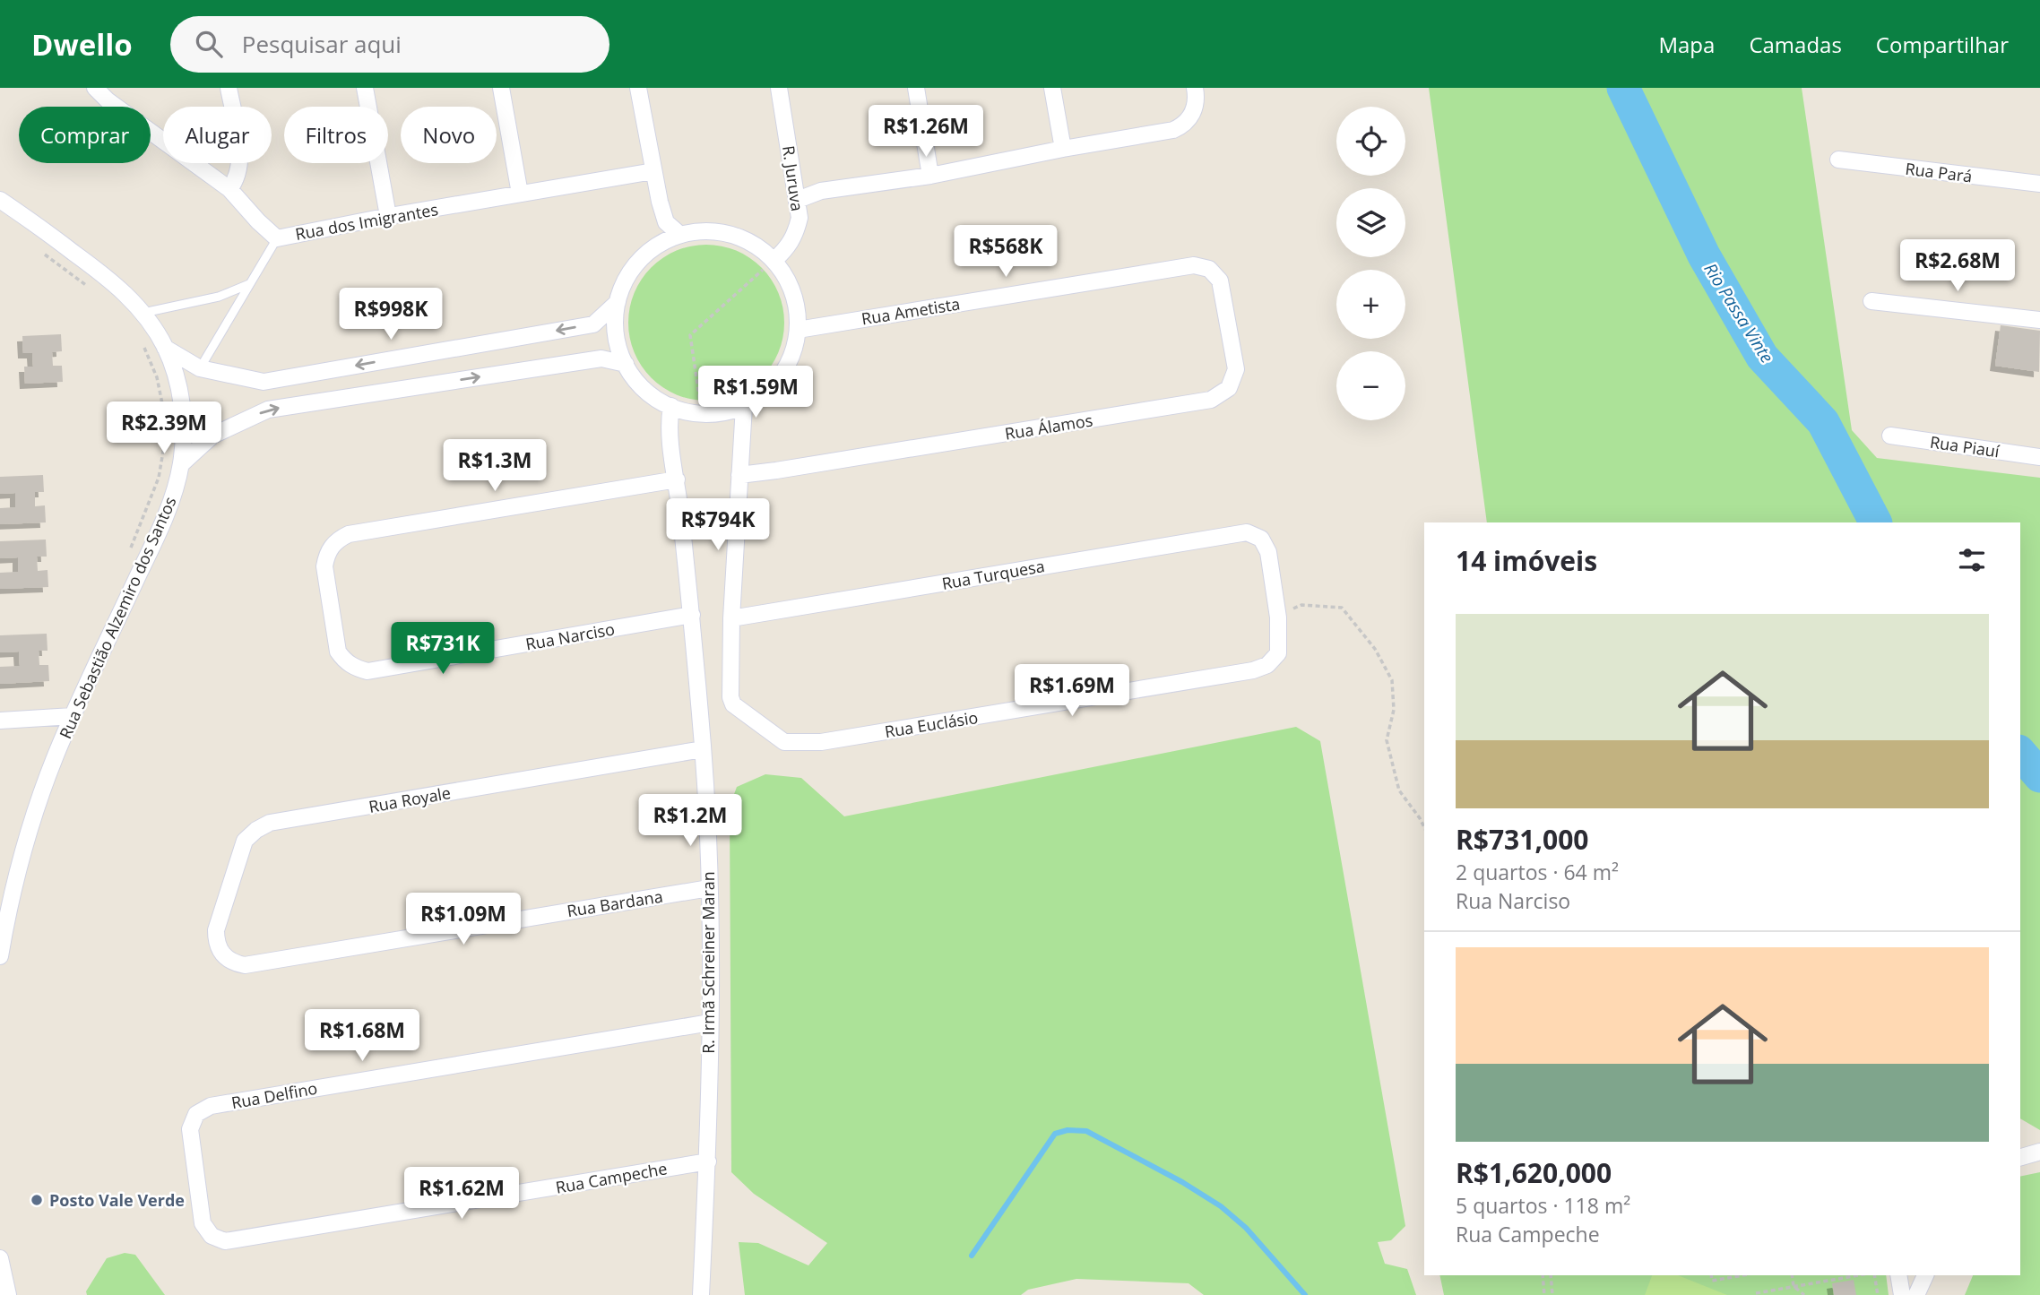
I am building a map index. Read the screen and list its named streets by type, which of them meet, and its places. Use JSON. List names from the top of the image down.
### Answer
{
  "streets": {
    "street": [
      "Rua Pará",
      "R. Juruva",
      "Rua dos Imigrantes",
      "Rua Ametista",
      "Rua Álamos",
      "Rua Piauí",
      "Rua Turquesa",
      "Rua Sebastião Alzemiro dos Santos",
      "Rua Narciso",
      "Rua Euclásio",
      "Rua Royale",
      "Rua Bardana",
      "R. Irmã Schreiner Maran",
      "Rua Delfino",
      "Rua Campeche"
    ]
  },
  "crossings": [
    ["Rua Ametista", "Rua Álamos"],
    ["Rua Turquesa", "Rua Euclásio"],
    ["Rua Narciso", "R. Irmã Schreiner Maran"],
    ["Rua Royale", "Rua Bardana"],
    ["Rua Royale", "R. Irmã Schreiner Maran"],
    ["Rua Bardana", "R. Irmã Schreiner Maran"],
    ["R. Irmã Schreiner Maran", "Rua Delfino"],
    ["R. Irmã Schreiner Maran", "Rua Campeche"],
    ["Rua Delfino", "Rua Campeche"]
  ],
  "water": ["Rio Passa Vinte"],
  "places": ["Posto Vale Verde"],
  "page": {
    "header": "Dwello",
    "search": "Pesquisar aqui",
    "nav": ["Mapa", "Camadas", "Compartilhar"],
    "price": [
      "R$1.26M",
      "R$568K",
      "R$2.68M",
      "R$998K",
      "R$1.59M",
      "R$2.39M",
      "R$1.3M",
      "R$794K",
      "R$731K",
      "R$1.69M",
      "R$1.2M",
      "R$1.09M",
      "R$1.68M",
      "R$1.62M"
    ],
    "map_buttons": ["+", "−"],
    "chip": [
      "Comprar",
      "Alugar",
      "Filtros",
      "Novo"
    ],
    "heading": "14 imóveis",
    "list": [
      {
        "name": "R$731,000",
        "note": "2 quartos · 64 m² · Rua Narciso"
      },
      {
        "name": "R$1,620,000",
        "note": "5 quartos · 118 m² · Rua Campeche"
      }
    ]
  }
}
